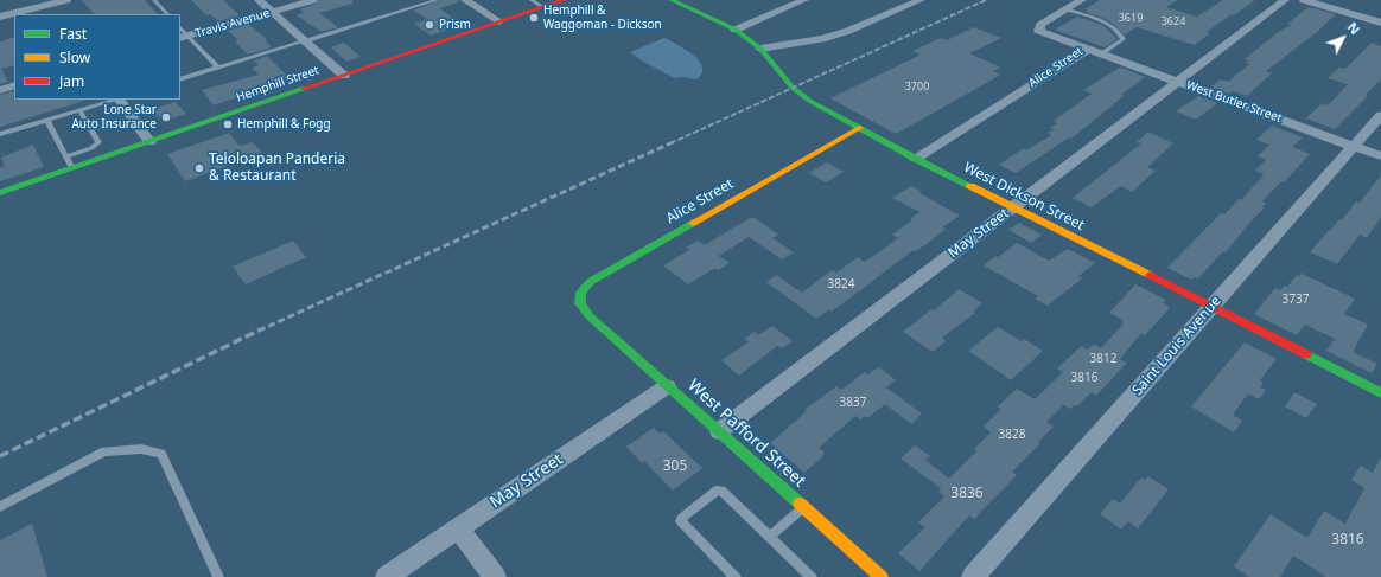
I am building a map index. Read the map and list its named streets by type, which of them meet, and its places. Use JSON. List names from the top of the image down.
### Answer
{
  "streets": {
    "street": [
      "Travis Avenue",
      "Alice Street",
      "Hemphill Street",
      "West Butler Street",
      "West Dickson Street",
      "May Street",
      "Saint Louis Avenue",
      "West Pafford Street"
    ]
  },
  "crossings": [
    ["Alice Street", "West Butler Street"],
    ["Alice Street", "West Dickson Street"],
    ["Alice Street", "West Pafford Street"],
    ["West Butler Street", "May Street"],
    ["West Butler Street", "Saint Louis Avenue"],
    ["West Dickson Street", "May Street"],
    ["West Dickson Street", "Saint Louis Avenue"],
    ["May Street", "West Pafford Street"]
  ],
  "places": [
    "Hemphill & Waggoman - Dickson",
    "Prism",
    "Lone Star Auto Insurance",
    "Hemphill & Fogg",
    "Teloloapan Panderia & Restaurant"
  ],
  "house_numbers": [
    "3619",
    "3624",
    "3700",
    "3824",
    "3737",
    "3812",
    "3816",
    "3837",
    "3828",
    "305",
    "3836",
    "3816"
  ],
  "legend": ["Fast", "Slow", "Jam"],
  "north": "top right"
}
